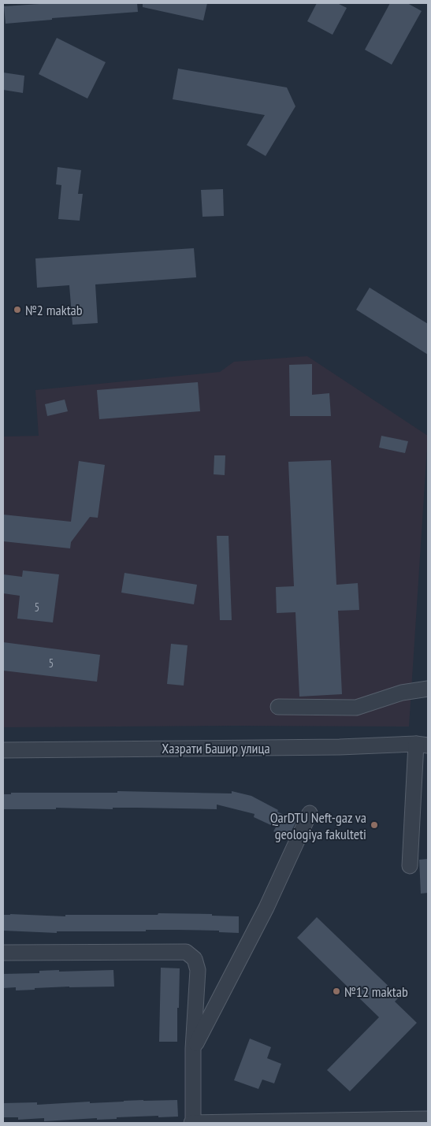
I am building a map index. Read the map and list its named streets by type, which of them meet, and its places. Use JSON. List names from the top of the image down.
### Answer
{
  "streets": {
    "street": ["Хазрати Башир улица"]
  },
  "places": ["№2 maktab", "QarDTU Neft-gaz va geologiya fakulteti", "№12 maktab"],
  "house_numbers": ["5", "5"]
}
